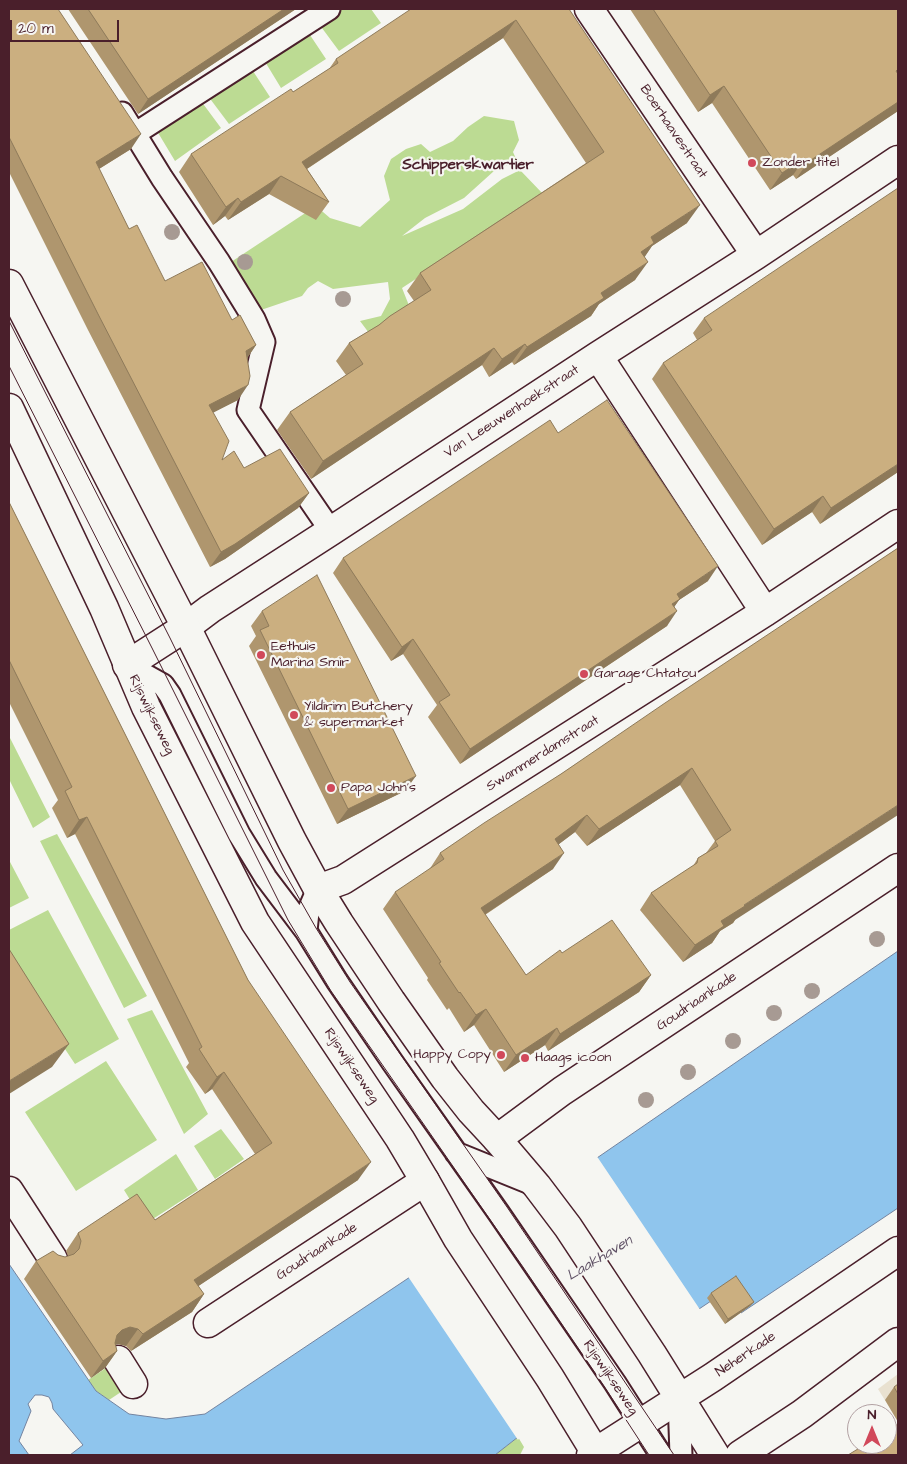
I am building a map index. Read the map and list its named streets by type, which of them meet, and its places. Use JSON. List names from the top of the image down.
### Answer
{
  "streets": {
    "main road": [
      "Boerhaavestraat",
      "Van Leeuwenhoekstraat",
      "Rijswijkseweg",
      "Swammerdamstraat",
      "Goudriaankade",
      "Neherkade"
    ]
  },
  "crossings": [
    ["Boerhaavestraat", "Van Leeuwenhoekstraat"],
    ["Van Leeuwenhoekstraat", "Rijswijkseweg"],
    ["Rijswijkseweg", "Goudriaankade"],
    ["Rijswijkseweg", "Neherkade"]
  ],
  "districts": ["Schipperskwartier"],
  "water": ["Laakhaven"],
  "places": [
    "Zonder titel",
    "Eethuis Marina Smir",
    "Garage Chtatou",
    "Yildirim Butchery & supermarket",
    "Papa John's",
    "Happy Copy",
    "Haags icoon"
  ],
  "scale_bar": "20 m",
  "north": "top"
}
